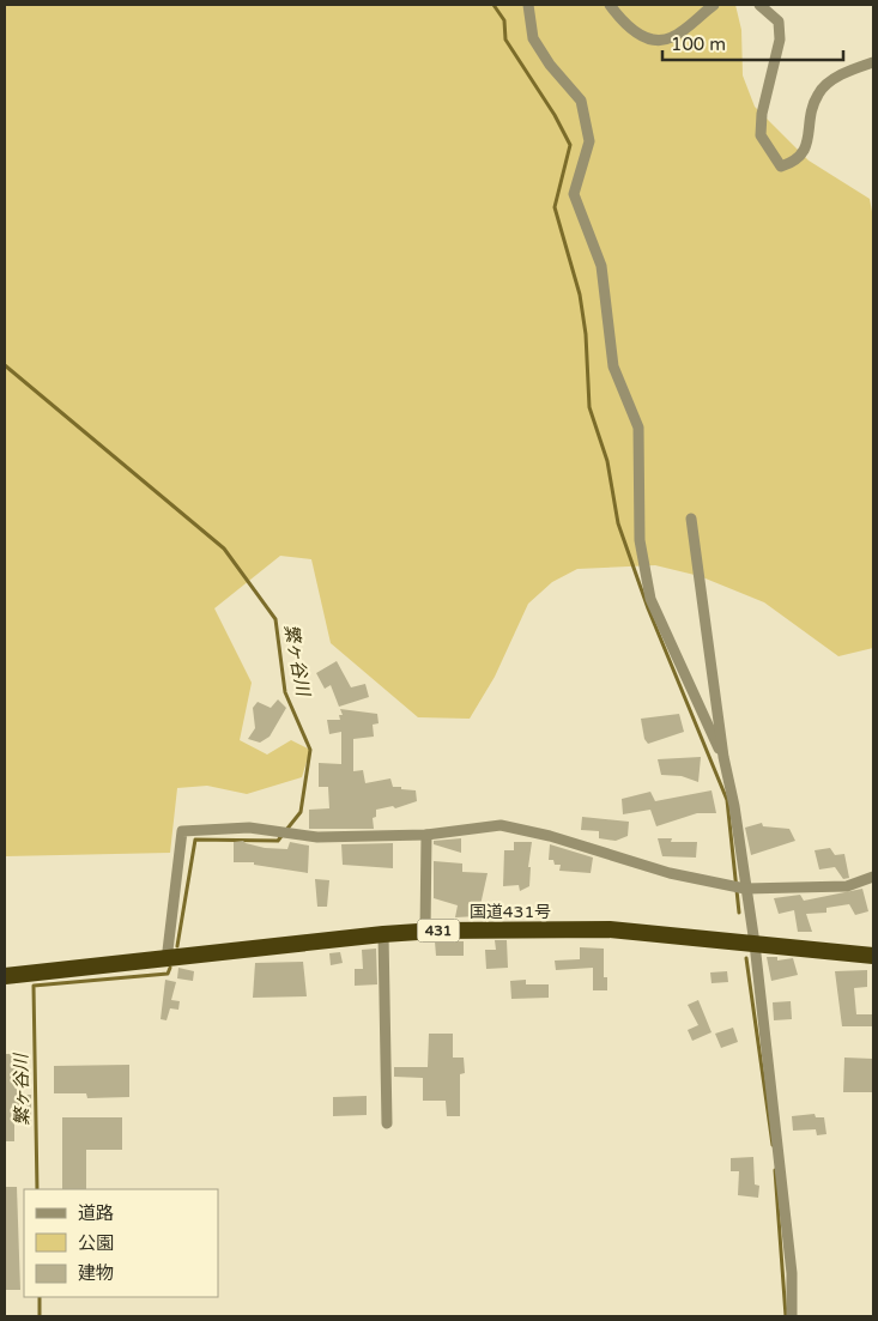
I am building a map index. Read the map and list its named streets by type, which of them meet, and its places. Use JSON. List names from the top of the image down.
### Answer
{
  "streets": {
    "highway": ["国道431号", "431"]
  },
  "water": ["繁ヶ谷川"],
  "legend": ["道路", "公園", "建物"],
  "scale_bar": "100 m"
}
